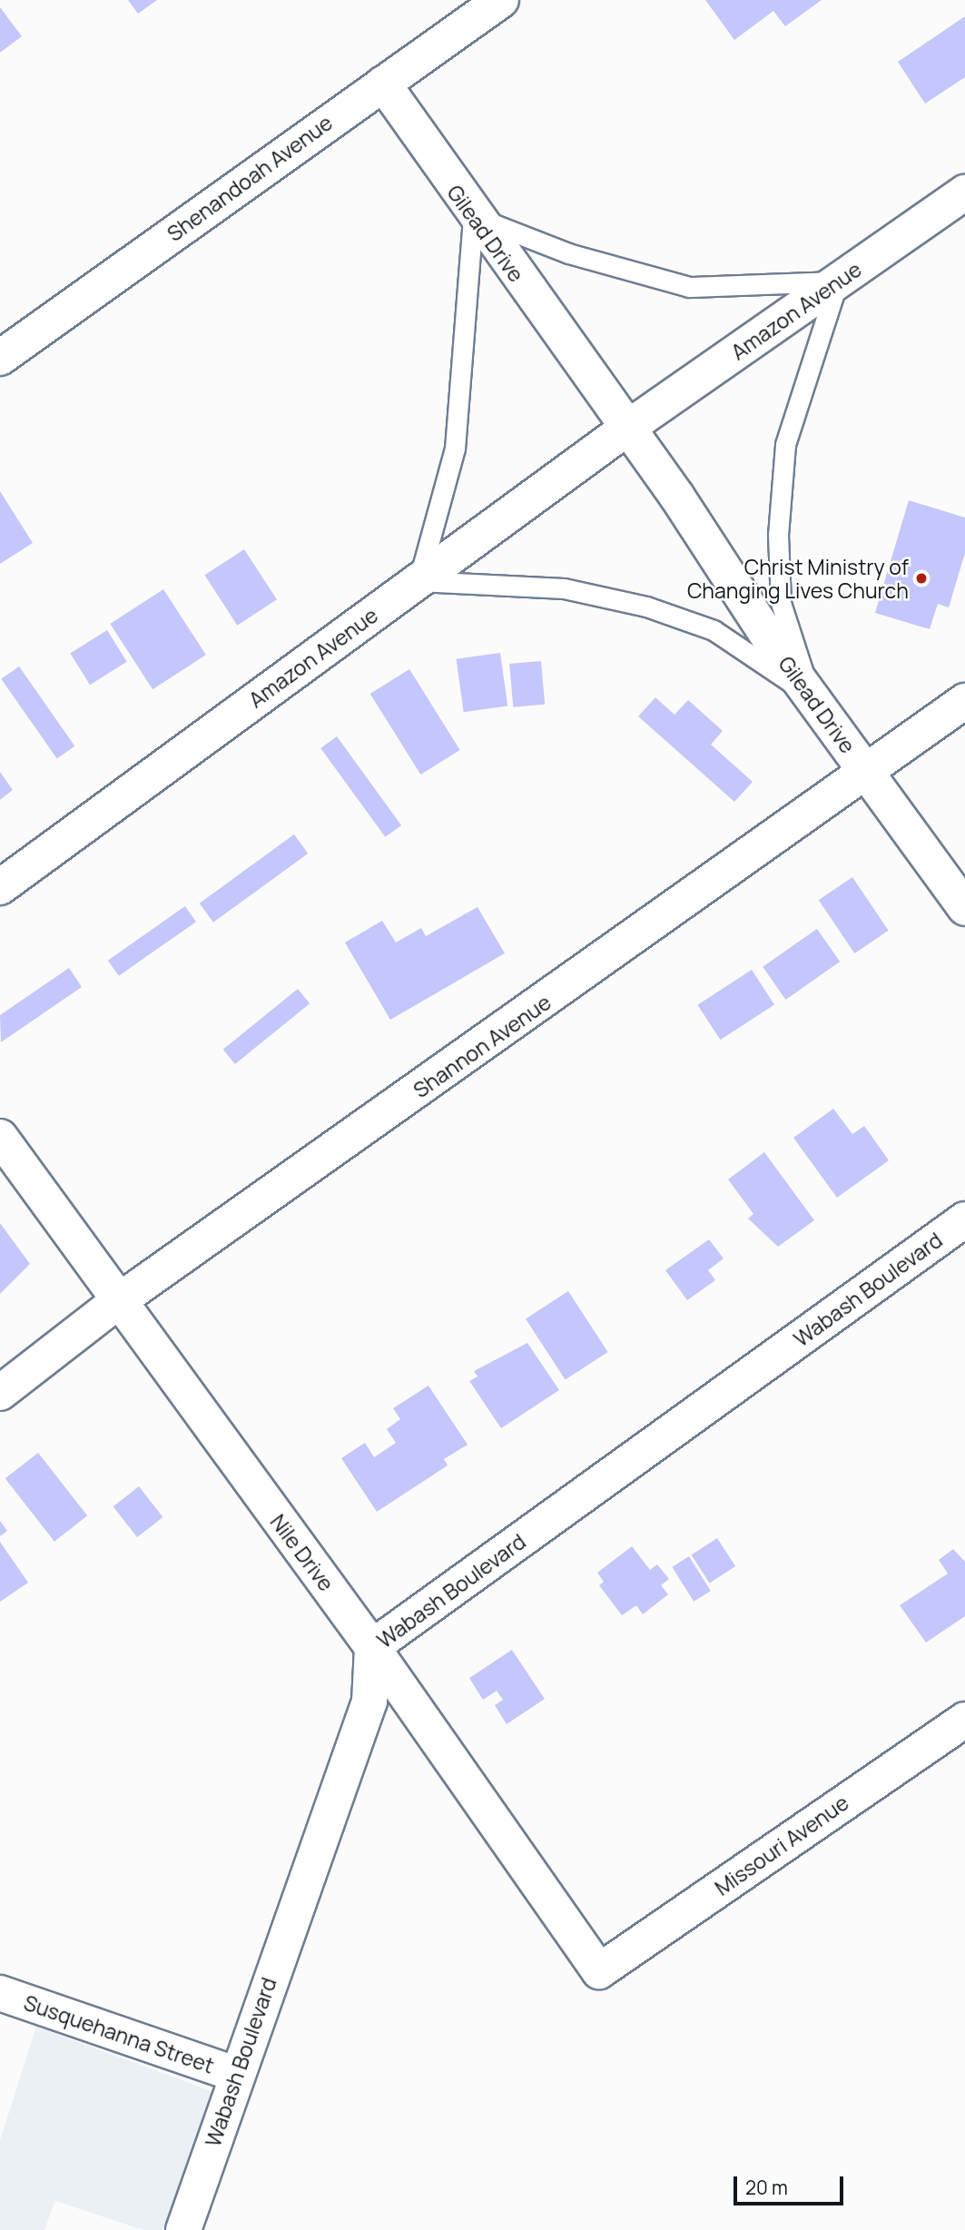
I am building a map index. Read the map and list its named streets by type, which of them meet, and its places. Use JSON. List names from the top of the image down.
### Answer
{
  "streets": {
    "street": [
      "Shenandoah Avenue",
      "Gilead Drive",
      "Amazon Avenue",
      "Shannon Avenue",
      "Wabash Boulevard",
      "Nile Drive",
      "Missouri Avenue",
      "Susquehanna Street"
    ]
  },
  "crossings": [
    ["Shenandoah Avenue", "Gilead Drive"],
    ["Gilead Drive", "Amazon Avenue"],
    ["Gilead Drive", "Shannon Avenue"],
    ["Shannon Avenue", "Nile Drive"],
    ["Wabash Boulevard", "Nile Drive"],
    ["Wabash Boulevard", "Susquehanna Street"],
    ["Nile Drive", "Missouri Avenue"]
  ],
  "places": ["Christ Ministry of Changing Lives Church"],
  "scale_bar": "20 m"
}
